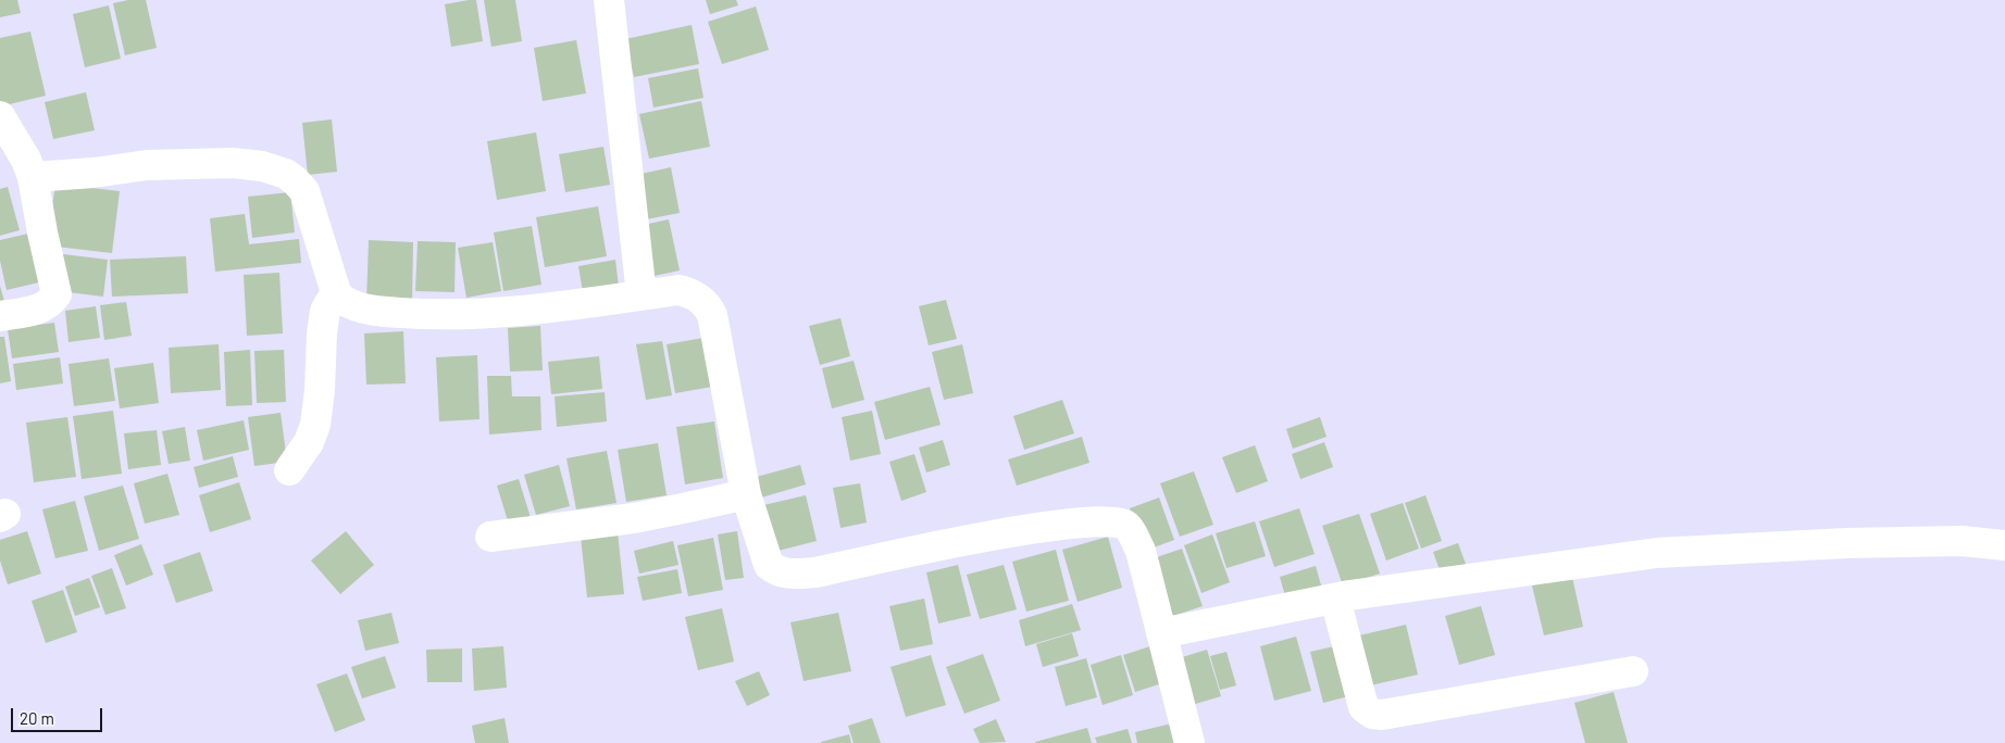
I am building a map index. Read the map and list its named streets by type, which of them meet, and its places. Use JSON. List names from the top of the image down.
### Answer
{
  "scale_bar": "20 m"
}
